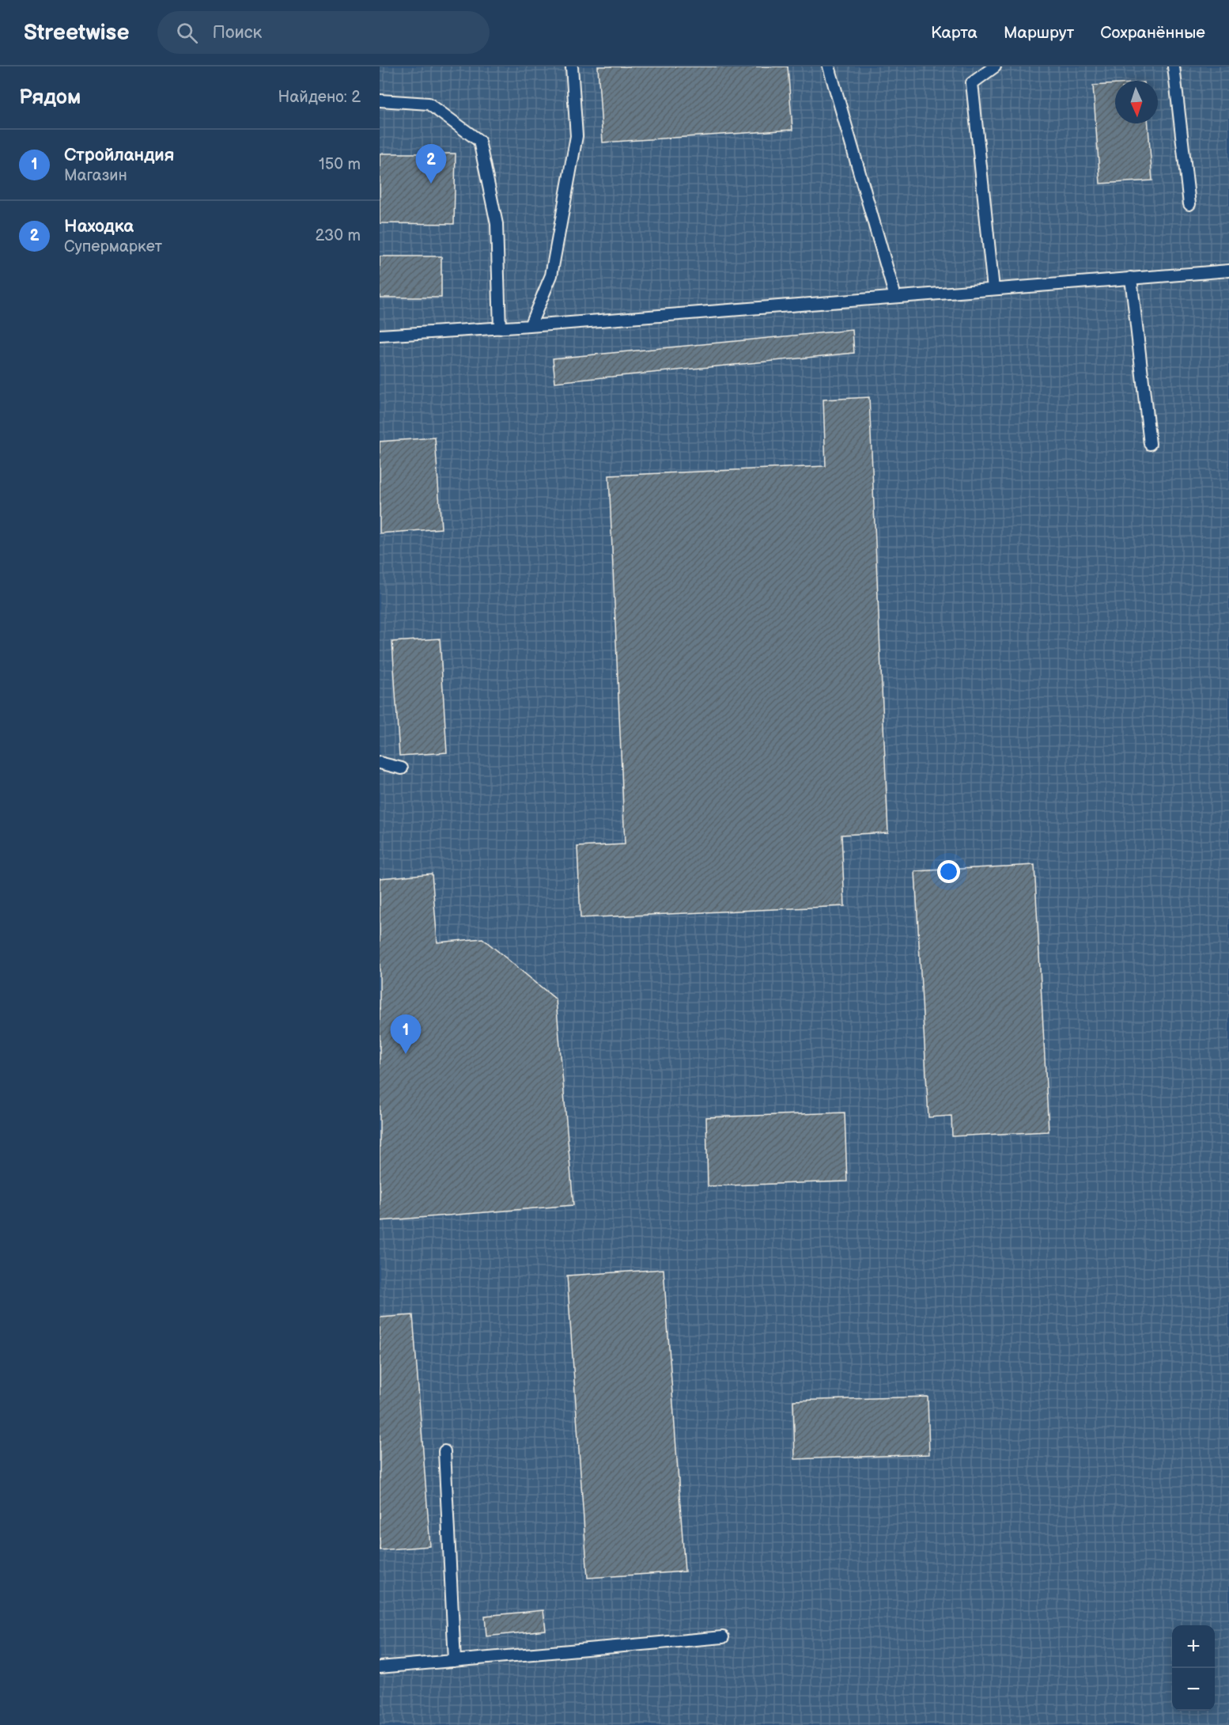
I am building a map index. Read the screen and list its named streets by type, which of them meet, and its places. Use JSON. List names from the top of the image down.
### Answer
{
  "north": "bottom",
  "page": {
    "header": "Streetwise",
    "search": "Поиск",
    "nav": ["Карта", "Маршрут", "Сохранённые"],
    "heading": ["Рядом", "Найдено: 2"],
    "list": [
      {
        "mark": "1",
        "name": "Стройландия",
        "note": "Магазин",
        "value": "150 m"
      },
      {
        "mark": "2",
        "name": "Находка",
        "note": "Супермаркет",
        "value": "230 m"
      }
    ],
    "pins": ["2", "1"],
    "map_buttons": ["+", "−"]
  }
}
